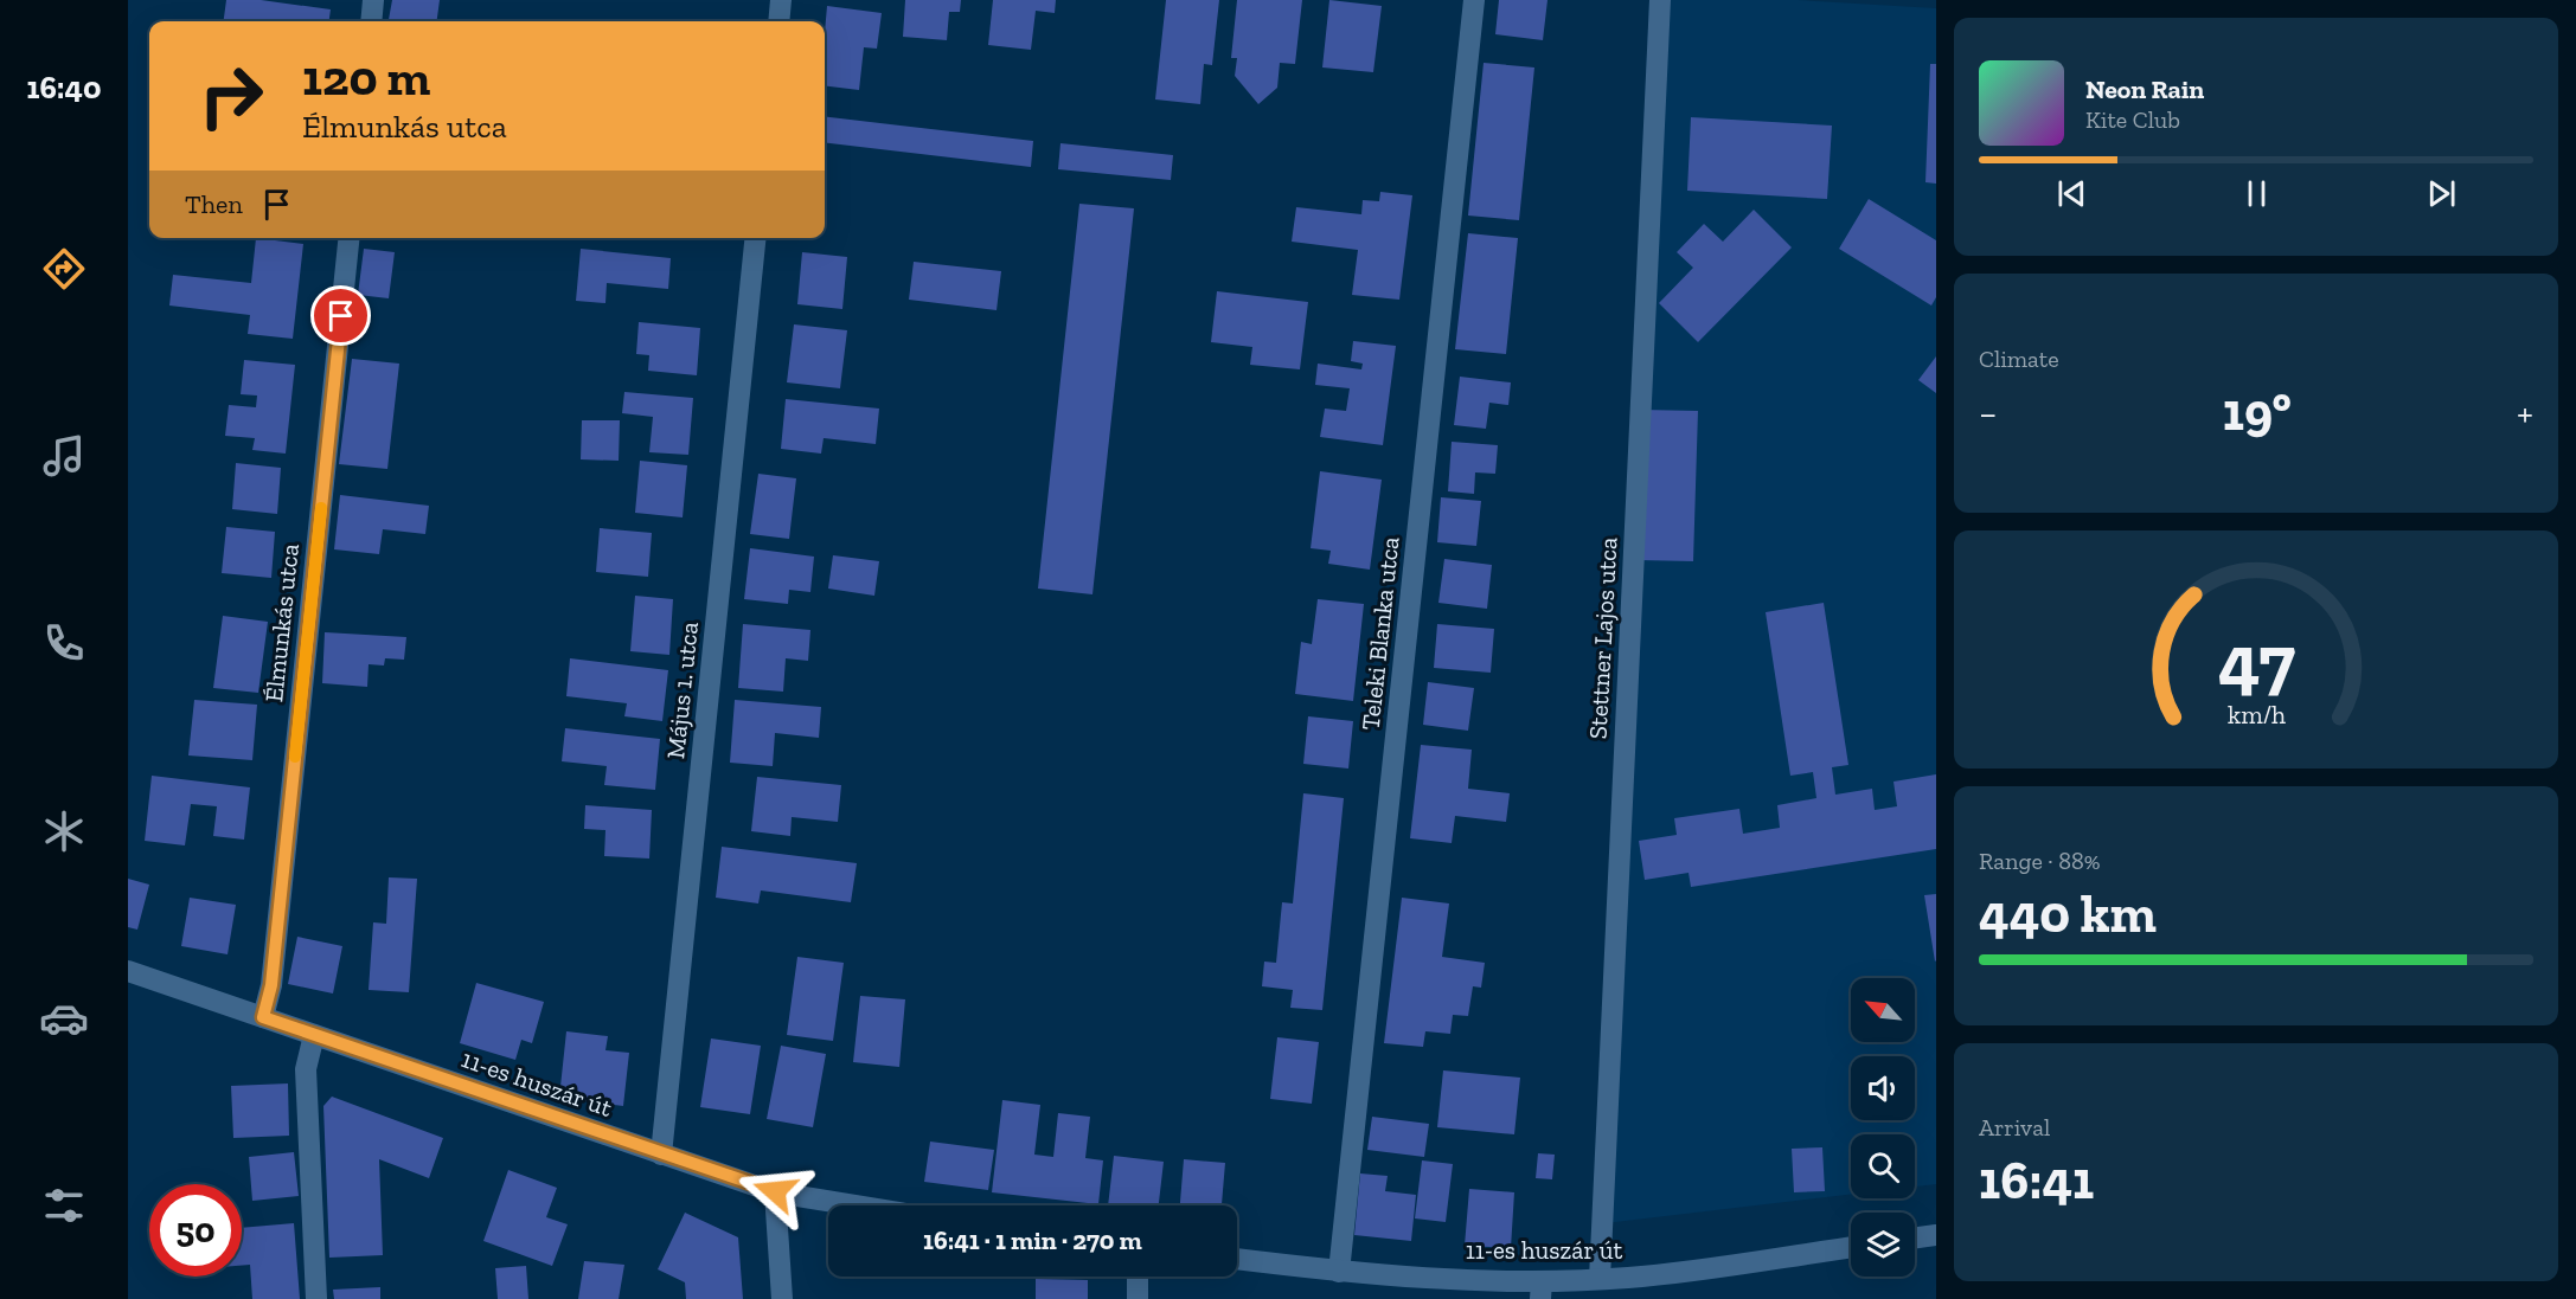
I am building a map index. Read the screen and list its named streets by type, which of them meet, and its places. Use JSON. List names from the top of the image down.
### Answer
{
  "streets": {
    "street": [
      "Élmunkás utca",
      "Teleki Blanka utca",
      "Stettner Lajos utca",
      "Május 1. utca",
      "11-es huszár út"
    ]
  },
  "crossings": [
    ["Élmunkás utca", "11-es huszár út"],
    ["Teleki Blanka utca", "11-es huszár út"],
    ["Stettner Lajos utca", "11-es huszár út"],
    ["Május 1. utca", "11-es huszár út"]
  ],
  "north": "top left",
  "page": {
    "tabs": "16:40",
    "turn": ["120 m", "Élmunkás utca"],
    "song": ["Neon Rain", "Kite Club"],
    "then": "Then",
    "tile": [
      "Climate",
      ["Range · 88%", "440 km"],
      ["Arrival", "16:41"]
    ],
    "heat": ["−", "19°", "+"],
    "limit": "50",
    "trip": "16:41 · 1 min · 270 m",
    "gauge": ["47", "km/h"]
  }
}
